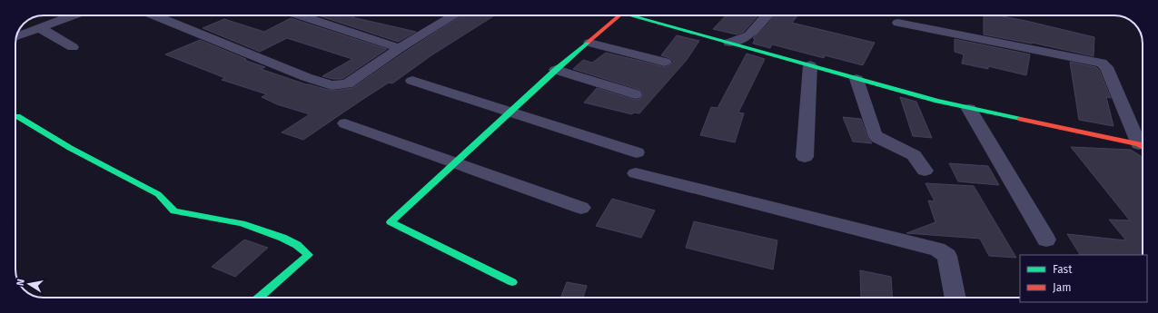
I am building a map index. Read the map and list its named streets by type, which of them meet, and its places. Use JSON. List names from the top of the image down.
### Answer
{
  "legend": ["Fast", "Jam"],
  "north": "left"
}
